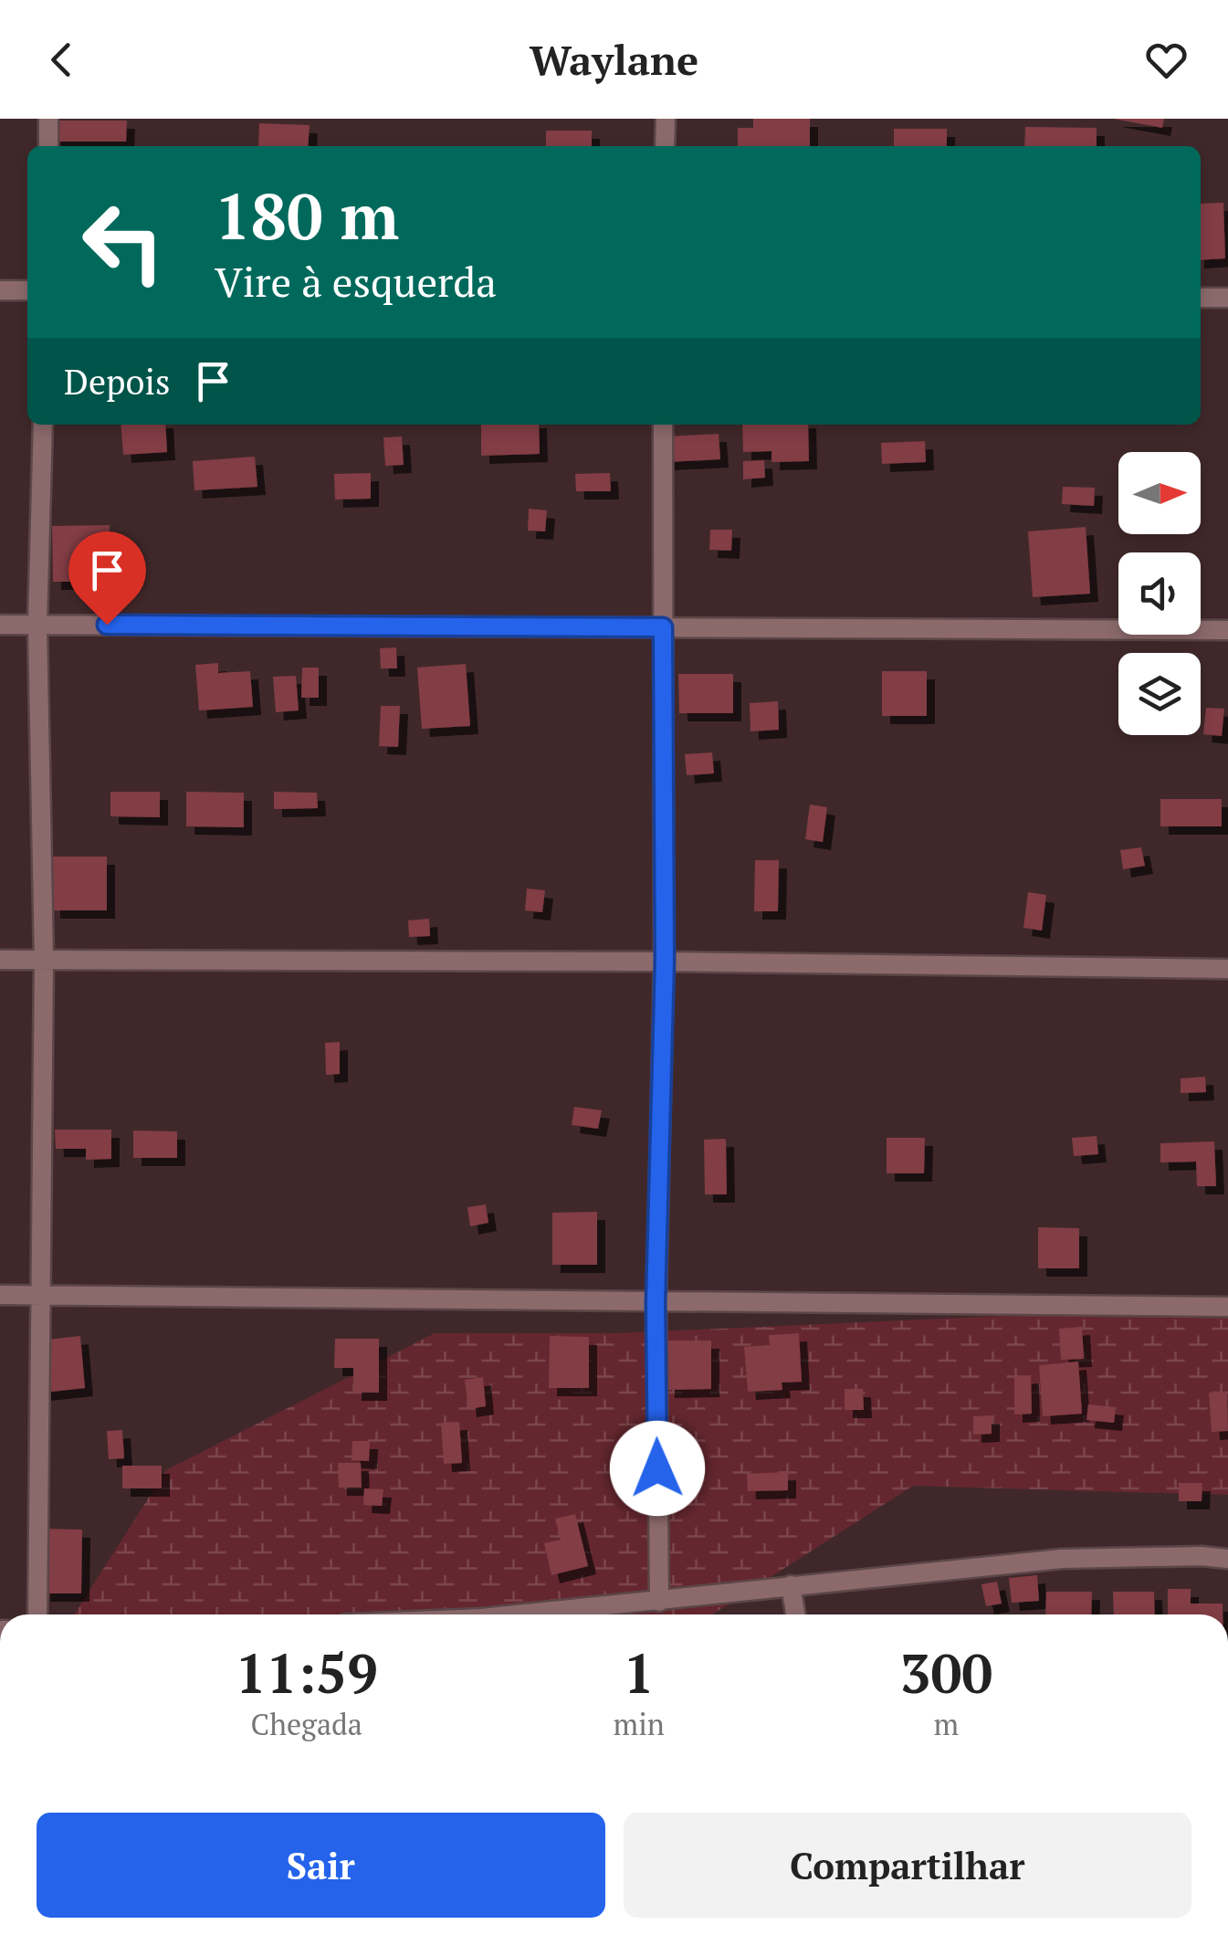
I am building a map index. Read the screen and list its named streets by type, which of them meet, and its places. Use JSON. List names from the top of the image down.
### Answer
{
  "north": "right",
  "page": {
    "header": "Waylane",
    "turn": ["180 m", "Vire à esquerda"],
    "then": "Depois",
    "eta": [
      "11:59",
      "Chegada",
      "1",
      "min",
      "300",
      "m"
    ],
    "buttons": ["Sair", "Compartilhar"]
  }
}
